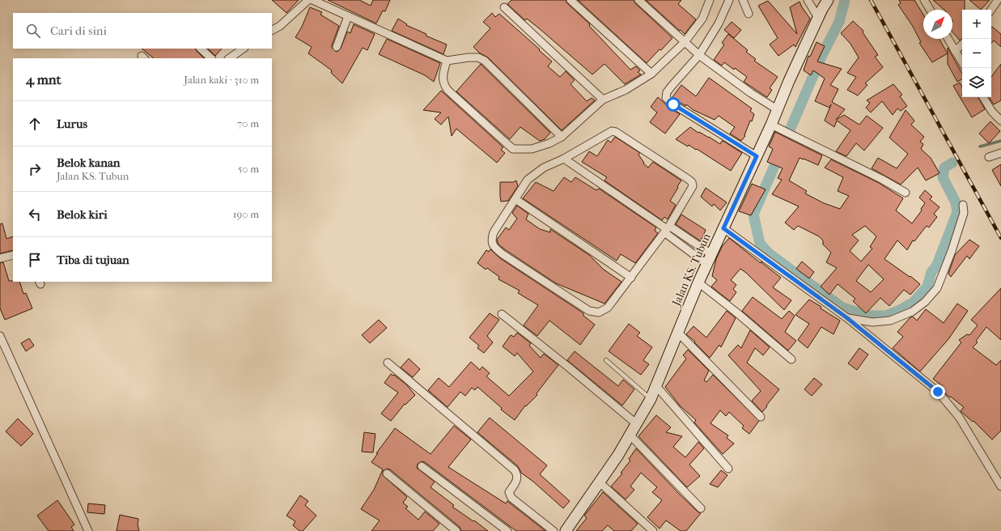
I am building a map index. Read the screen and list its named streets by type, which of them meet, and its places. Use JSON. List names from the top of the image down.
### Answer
{
  "streets": {
    "street": ["Jalan KS. Tubun"]
  },
  "north": "top right",
  "page": {
    "map_buttons": ["+", "−"],
    "search": "Cari di sini",
    "heading": ["4 mnt", "Jalan kaki · 310 m"],
    "list": [
      ["Lurus", "70 m"],
      ["Belok kanan", "Jalan KS. Tubun", "50 m"],
      ["Belok kiri", "190 m"],
      "Tiba di tujuan"
    ]
  }
}
